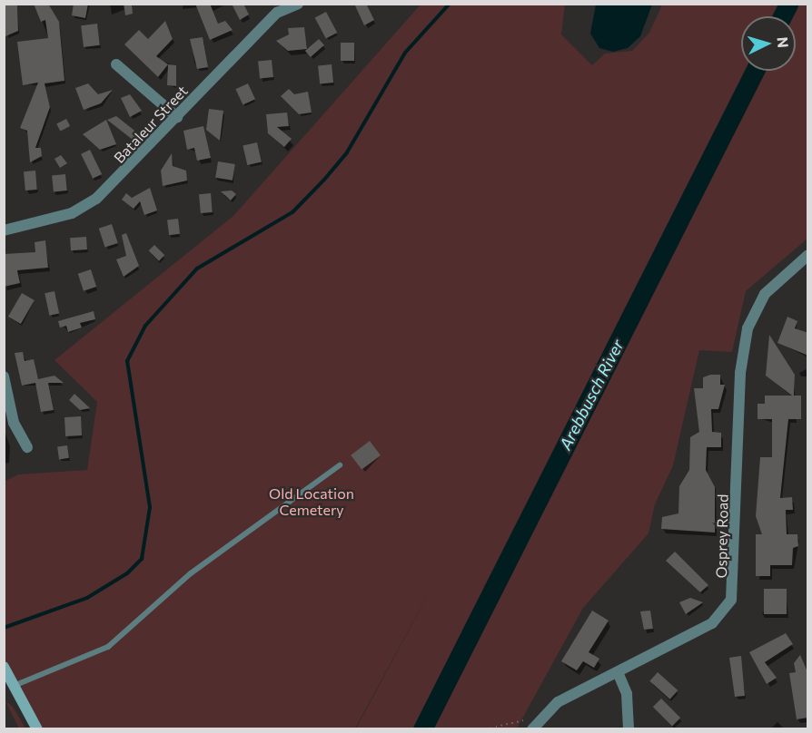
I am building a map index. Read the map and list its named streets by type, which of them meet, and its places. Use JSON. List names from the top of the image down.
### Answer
{
  "streets": {
    "street": ["Bataleur Street", "Osprey Road"]
  },
  "water": ["Arebbusch River"],
  "parks": ["Old Location Cemetery"],
  "north": "right"
}
